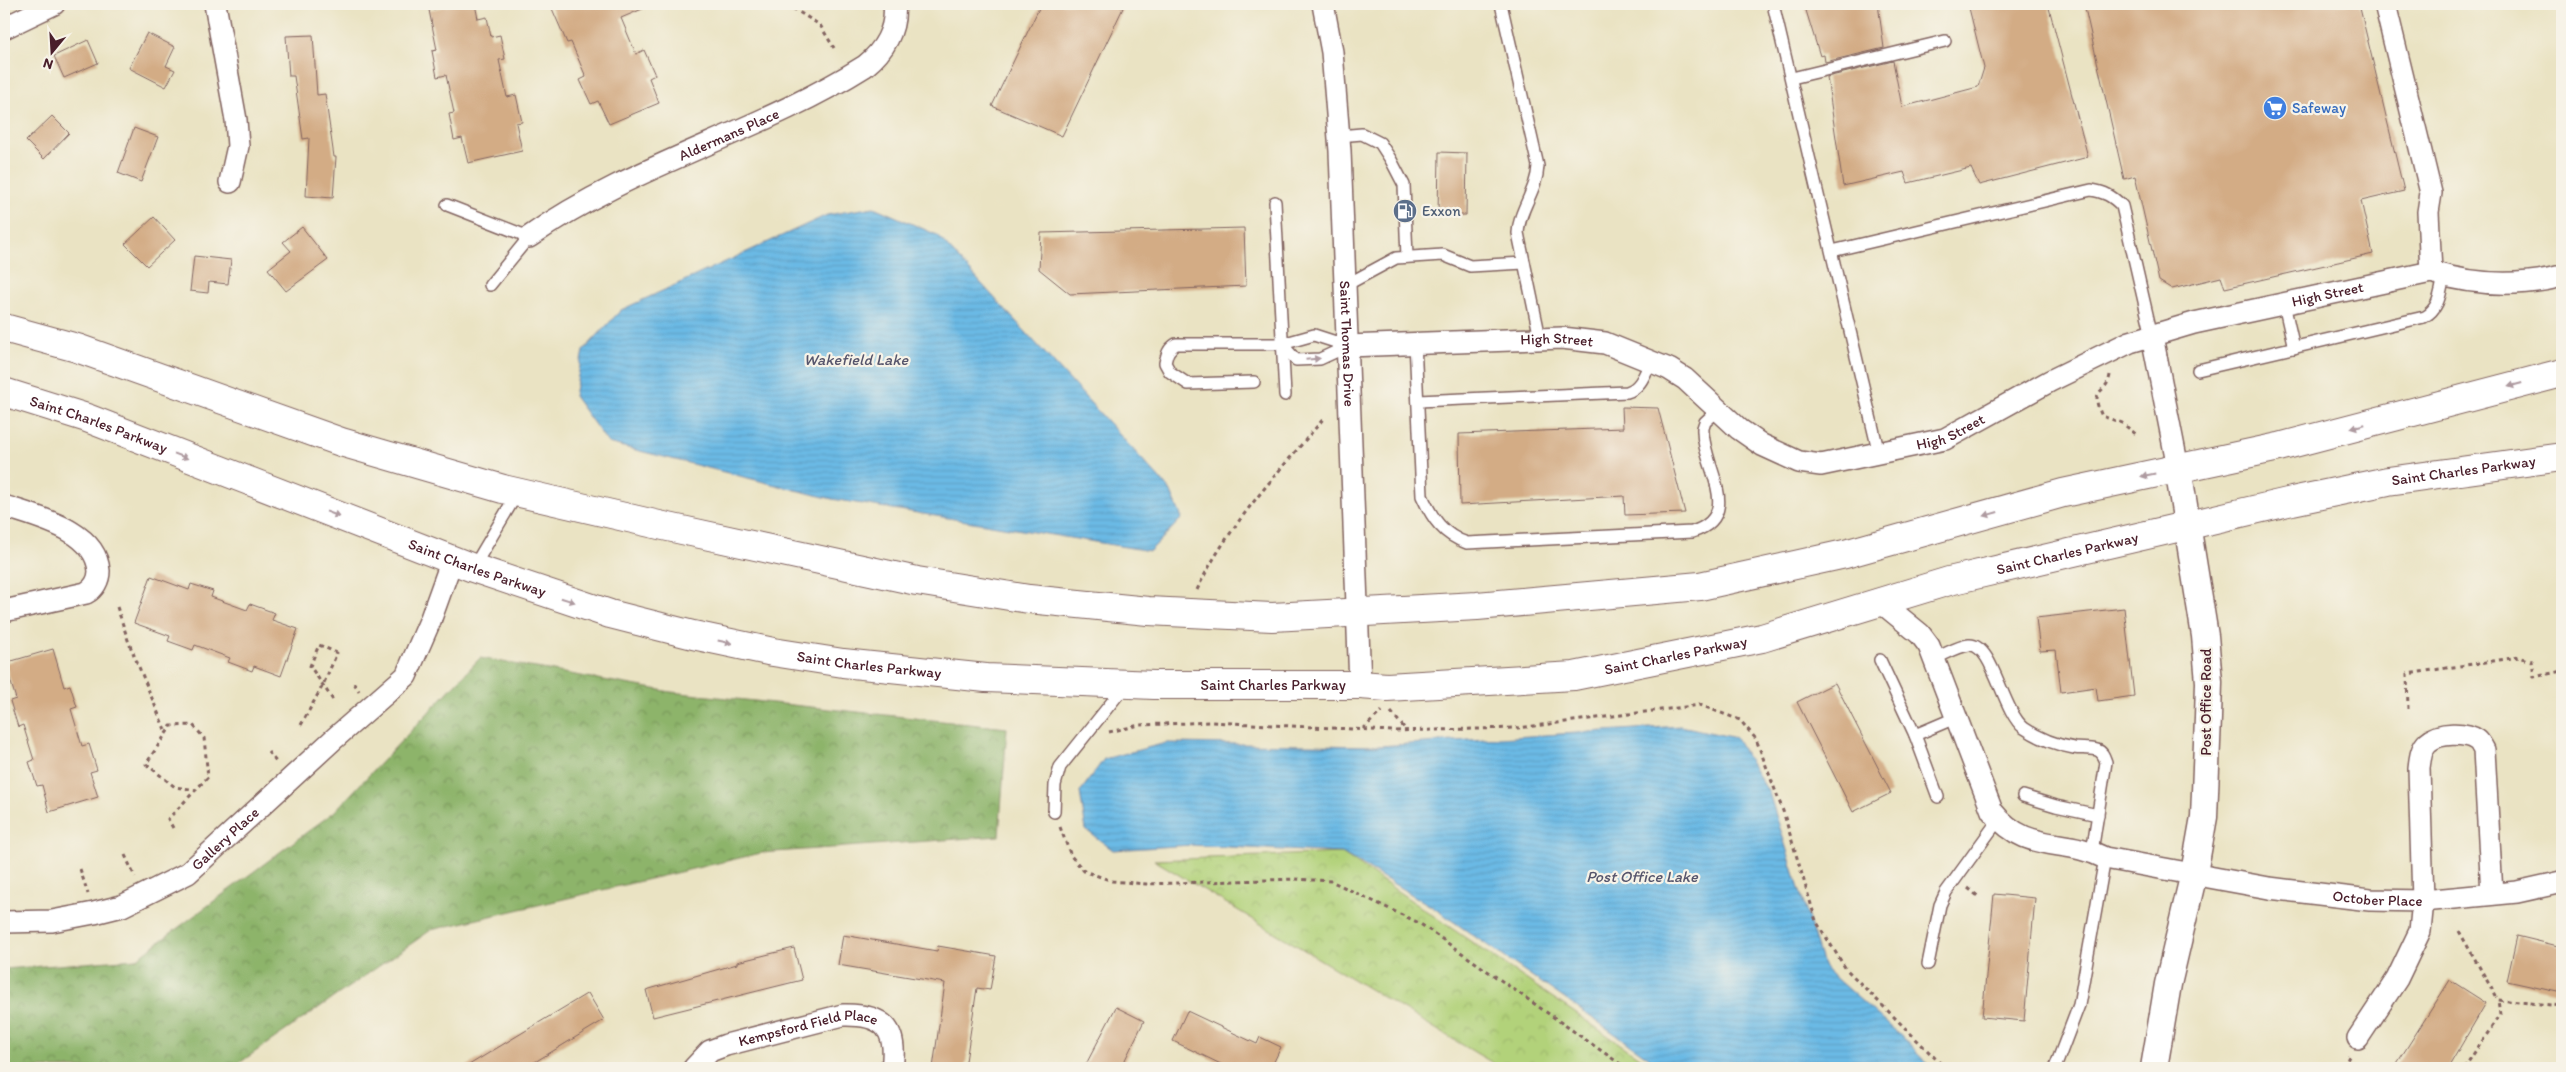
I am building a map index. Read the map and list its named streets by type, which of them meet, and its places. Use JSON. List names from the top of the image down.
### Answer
{
  "streets": {
    "main road": ["Saint Charles Parkway"],
    "street": [
      "Aldermans Place",
      "High Street",
      "Saint Thomas Drive",
      "Post Office Road",
      "Gallery Place",
      "October Place",
      "Kempsford Field Place"
    ]
  },
  "crossings": [
    ["High Street", "Saint Thomas Drive"],
    ["High Street", "Post Office Road"],
    ["Saint Thomas Drive", "Saint Charles Parkway"],
    ["Saint Charles Parkway", "Post Office Road"],
    ["Saint Charles Parkway", "Gallery Place"],
    ["Saint Charles Parkway", "October Place"],
    ["Post Office Road", "October Place"]
  ],
  "water": ["Wakefield Lake", "Post Office Lake"],
  "places": {
    "supermarket": ["Safeway"],
    "fuel station": ["Exxon"]
  },
  "north": "bottom"
}
